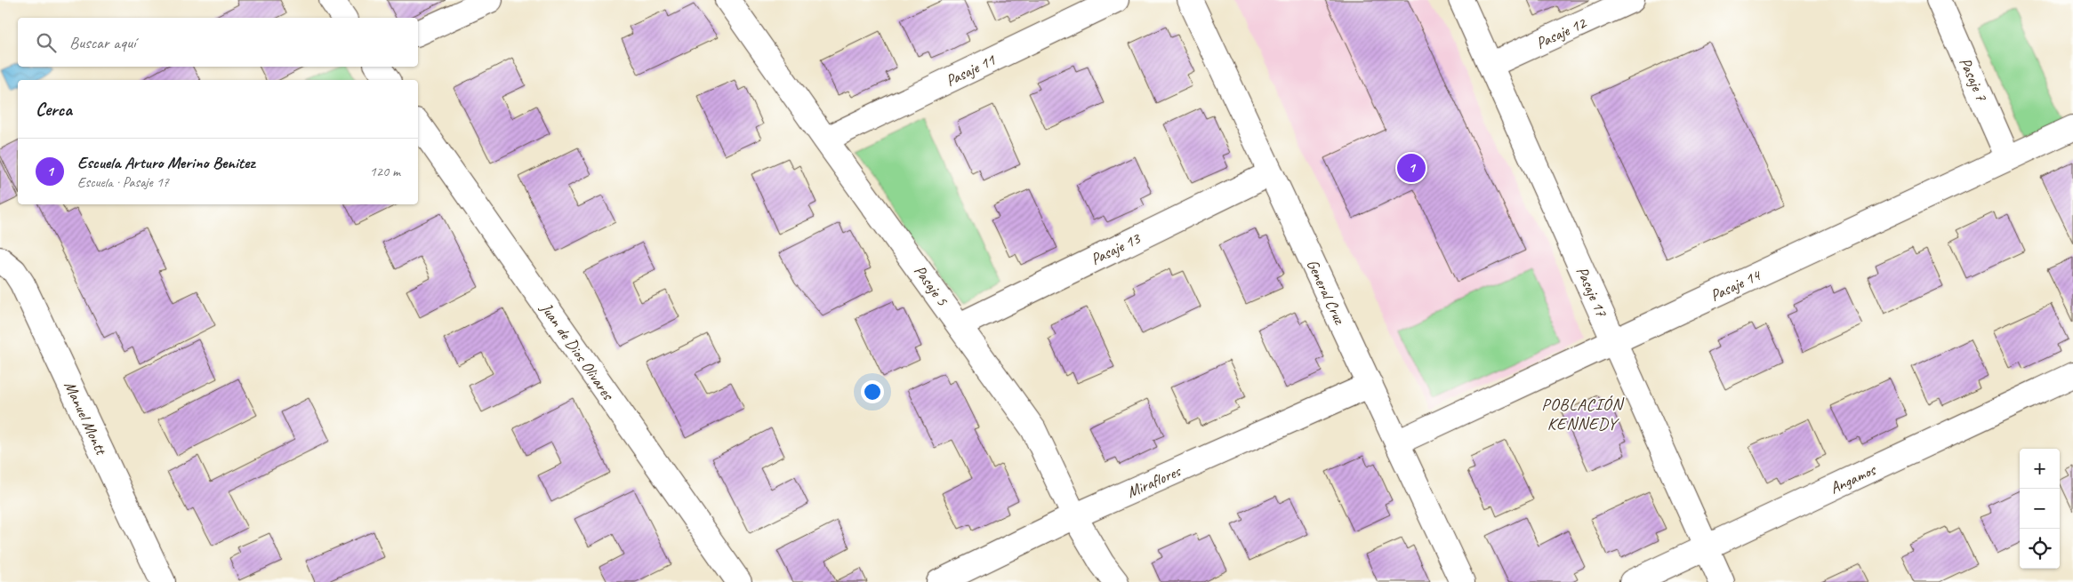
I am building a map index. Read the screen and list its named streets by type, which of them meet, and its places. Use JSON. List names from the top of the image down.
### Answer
{
  "streets": {
    "street": [
      "Pasaje 12",
      "Pasaje 11",
      "Pasaje 7",
      "Pasaje 13",
      "Pasaje 5",
      "Pasaje 14",
      "General Cruz",
      "Pasaje 17",
      "Juan de Dios Olivares",
      "Manuel Montt",
      "Angamos",
      "Miraflores"
    ]
  },
  "crossings": [
    ["Pasaje 12", "Pasaje 17"],
    ["Pasaje 11", "Pasaje 5"],
    ["Pasaje 7", "Pasaje 14"],
    ["Pasaje 13", "Pasaje 5"],
    ["Pasaje 13", "General Cruz"],
    ["Pasaje 5", "Miraflores"],
    ["Pasaje 14", "General Cruz"],
    ["Pasaje 14", "Pasaje 17"],
    ["General Cruz", "Miraflores"],
    ["Pasaje 17", "Angamos"]
  ],
  "districts": ["POBLACIÓN KENNEDY"],
  "page": {
    "search": "Buscar aquí",
    "heading": "Cerca",
    "list": [
      {
        "mark": "1",
        "name": "Escuela Arturo Merino Benitez",
        "note": "Escuela · Pasaje 17",
        "value": "120 m"
      }
    ],
    "pins": "1",
    "map_buttons": ["+", "−"]
  }
}
